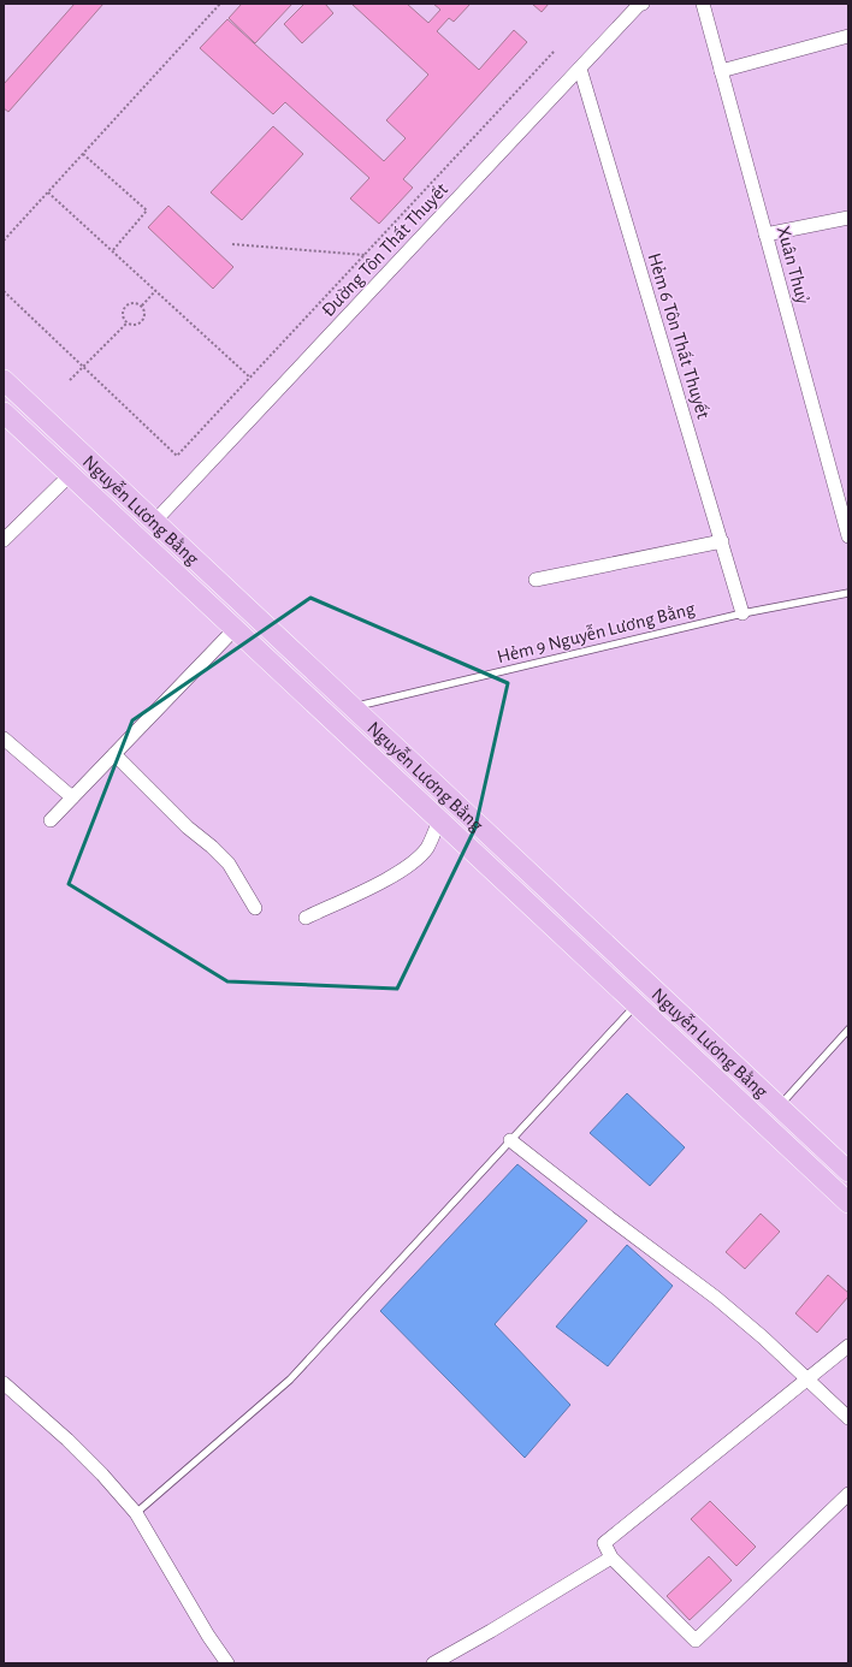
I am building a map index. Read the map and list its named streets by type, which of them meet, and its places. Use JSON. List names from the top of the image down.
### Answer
{
  "streets": {
    "main road": ["Nguyễn Lương Bằng"],
    "street": ["Đường Tôn Thất Thuyết", "Xuân Thuỷ", "Hẻm 6 Tôn Thất Thuyết"],
    "lane": ["Hẻm 9 Nguyễn Lương Bằng"]
  },
  "crossings": [
    ["Đường Tôn Thất Thuyết", "Hẻm 6 Tôn Thất Thuyết"],
    ["Đường Tôn Thất Thuyết", "Nguyễn Lương Bằng"],
    ["Hẻm 6 Tôn Thất Thuyết", "Hẻm 9 Nguyễn Lương Bằng"],
    ["Nguyễn Lương Bằng", "Hẻm 9 Nguyễn Lương Bằng"]
  ]
}
